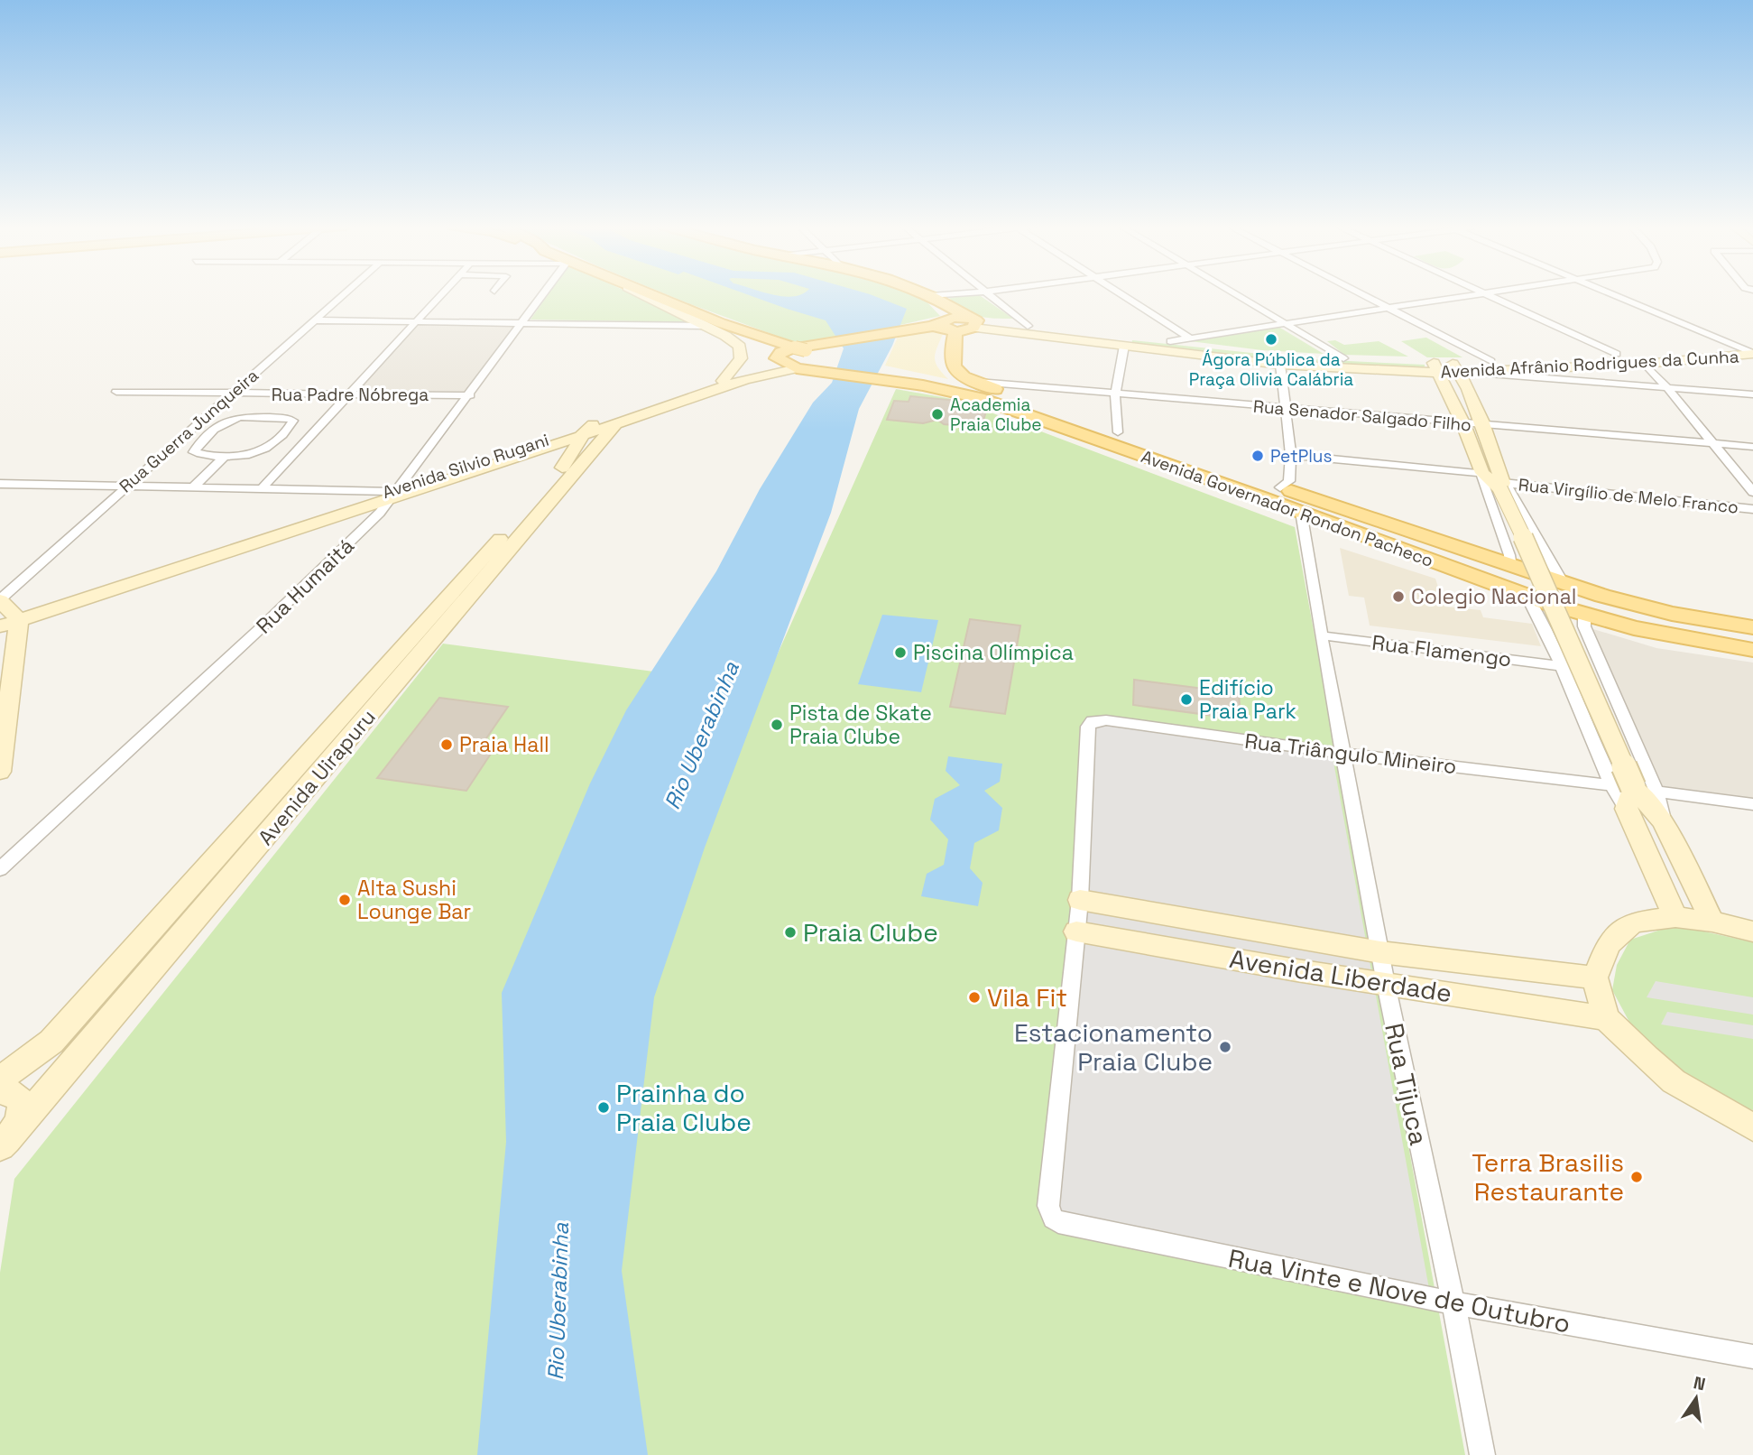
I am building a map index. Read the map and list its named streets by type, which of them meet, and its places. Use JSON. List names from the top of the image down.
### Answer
{
  "streets": {
    "main road": ["Avenida Silvio Rugani", "Avenida Governador Rondon Pacheco"],
    "street": [
      "Avenida Afrânio Rodrigues da Cunha",
      "Rua Padre Nóbrega",
      "Rua Senador Salgado Filho",
      "Rua Guerra Junqueira",
      "Rua Virgílio de Melo Franco",
      "Rua Humaitá",
      "Rua Flamengo",
      "Rua Triângulo Mineiro",
      "Avenida Uirapuru",
      "Avenida Liberdade",
      "Rua Tijuca",
      "Rua Vinte e Nove de Outubro"
    ]
  },
  "crossings": [
    ["Avenida Afrânio Rodrigues da Cunha", "Avenida Silvio Rugani"],
    ["Rua Padre Nóbrega", "Rua Guerra Junqueira"],
    ["Rua Padre Nóbrega", "Rua Humaitá"],
    ["Rua Senador Salgado Filho", "Avenida Governador Rondon Pacheco"],
    ["Rua Guerra Junqueira", "Avenida Silvio Rugani"],
    ["Avenida Silvio Rugani", "Rua Humaitá"],
    ["Avenida Silvio Rugani", "Avenida Uirapuru"],
    ["Avenida Governador Rondon Pacheco", "Rua Tijuca"],
    ["Rua Flamengo", "Rua Tijuca"],
    ["Rua Triângulo Mineiro", "Avenida Liberdade"],
    ["Rua Triângulo Mineiro", "Rua Tijuca"],
    ["Avenida Liberdade", "Rua Tijuca"],
    ["Avenida Liberdade", "Rua Vinte e Nove de Outubro"],
    ["Rua Tijuca", "Rua Vinte e Nove de Outubro"]
  ],
  "water": ["Rio Uberabinha"],
  "places": [
    "Ágora Pública da Praça Olivia Calábria",
    "Academia Praia Clube",
    "PetPlus",
    "Colegio Nacional",
    "Piscina Olímpica",
    "Edifício Praia Park",
    "Pista de Skate Praia Clube",
    "Praia Hall",
    "Alta Sushi Lounge Bar",
    "Praia Clube",
    "Vila Fit",
    "Estacionamento Praia Clube",
    "Prainha do Praia Clube",
    "Terra Brasilis Restaurante"
  ],
  "north": "top"
}
